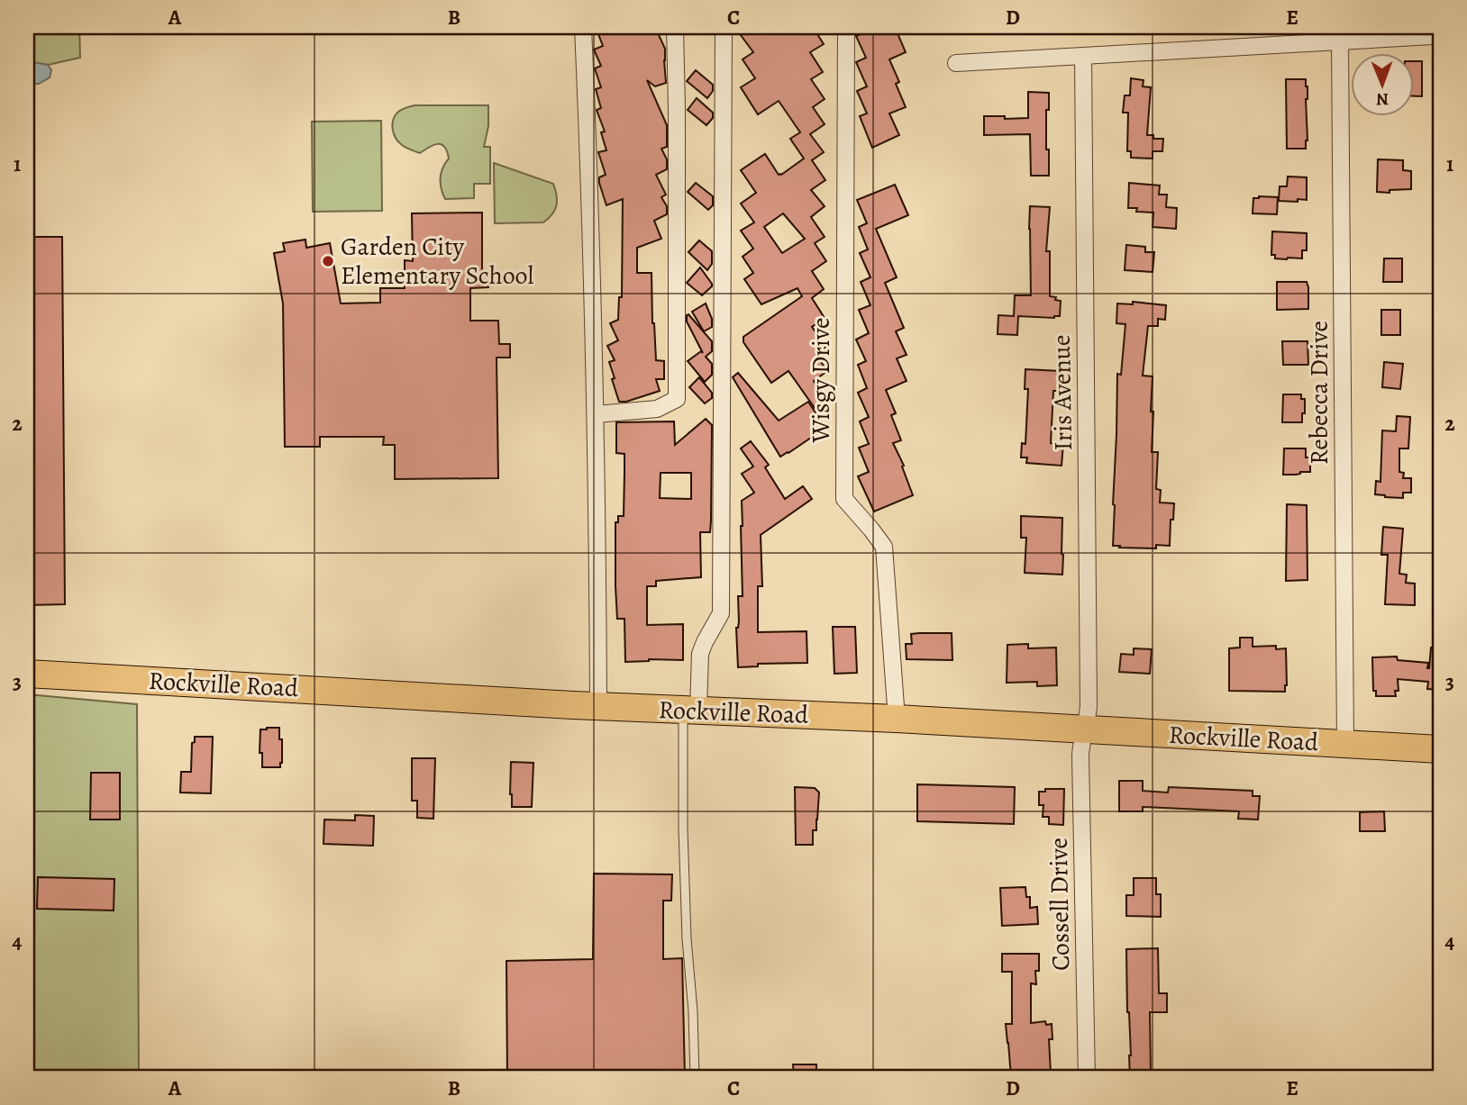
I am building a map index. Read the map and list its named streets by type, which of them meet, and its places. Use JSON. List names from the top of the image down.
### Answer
{
  "streets": {
    "main road": ["Rockville Road"],
    "street": [
      "Wisgy Drive",
      "Iris Avenue",
      "Rebecca Drive",
      "Cossell Drive"
    ]
  },
  "crossings": [
    ["Wisgy Drive", "Rockville Road"],
    ["Iris Avenue", "Rockville Road"],
    ["Iris Avenue", "Cossell Drive"],
    ["Rebecca Drive", "Rockville Road"],
    ["Rockville Road", "Cossell Drive"]
  ],
  "places": ["Garden City Elementary School"],
  "north": "bottom",
  "grid": {
    "columns": [
      "A",
      "B",
      "C",
      "D",
      "E"
    ],
    "rows": [
      "1",
      "2",
      "3",
      "4"
    ]
  }
}
